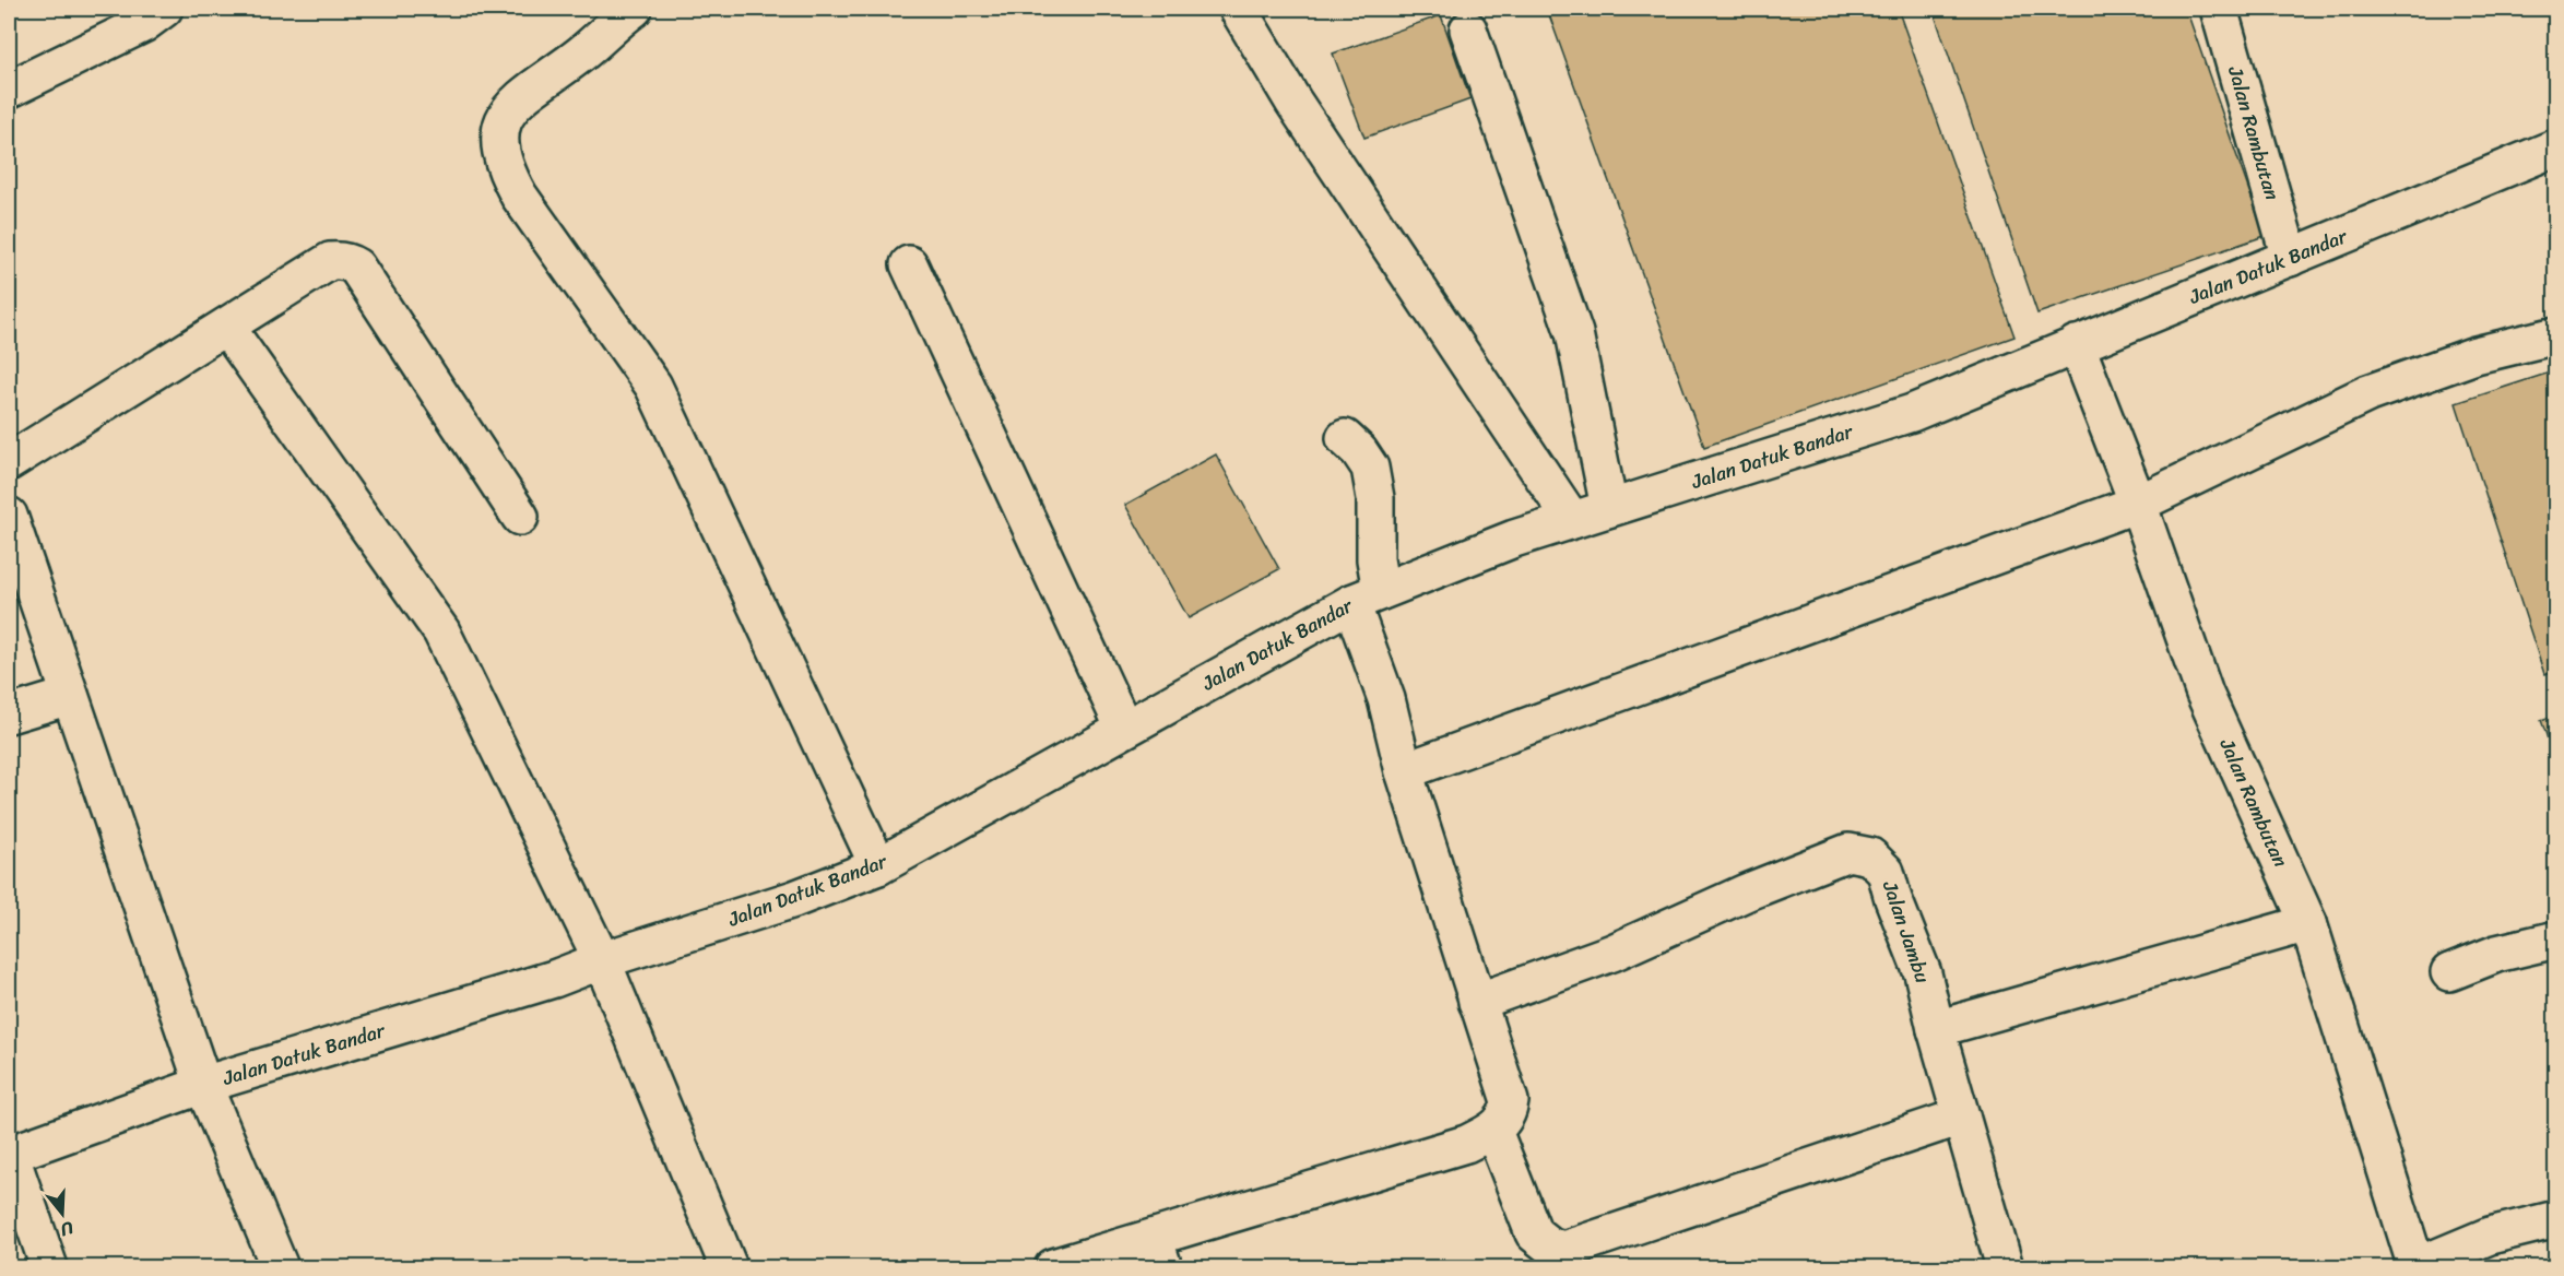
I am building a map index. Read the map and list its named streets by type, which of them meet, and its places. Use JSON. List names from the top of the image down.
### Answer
{
  "streets": {
    "street": ["Jalan Rambutan", "Jalan Datuk Bandar", "Jalan Jambu"]
  },
  "crossings": [
    ["Jalan Rambutan", "Jalan Datuk Bandar"]
  ],
  "north": "bottom"
}
